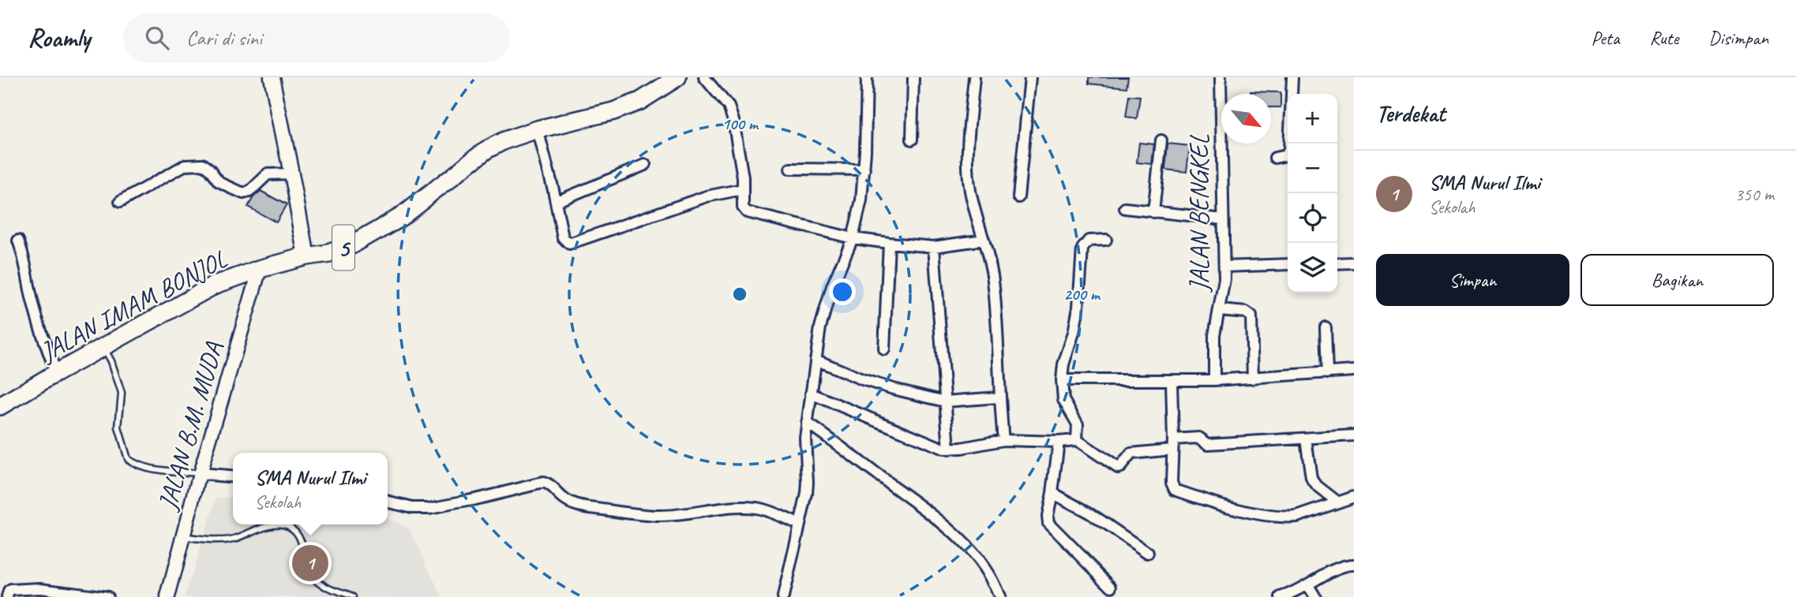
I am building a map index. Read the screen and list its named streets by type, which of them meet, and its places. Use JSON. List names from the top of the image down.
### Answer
{
  "streets": {
    "highway": ["5", "JALAN IMAM BONJOL"],
    "street": ["JALAN BENGKEL", "JALAN B.M. MUDA"]
  },
  "crossings": [
    ["JALAN IMAM BONJOL", "JALAN B.M. MUDA"]
  ],
  "north": "bottom right",
  "page": {
    "header": "Roamly",
    "search": "Cari di sini",
    "nav": ["Peta", "Rute", "Disimpan"],
    "heading": "Terdekat",
    "map_buttons": ["+", "−"],
    "list": [
      {
        "mark": "1",
        "name": "SMA Nurul Ilmi",
        "note": "Sekolah",
        "value": "350 m"
      }
    ],
    "buttons": ["Simpan", "Bagikan"],
    "popup": ["SMA Nurul Ilmi", "Sekolah"],
    "pins": "1"
  },
  "rings": ["100 m", "200 m"]
}
